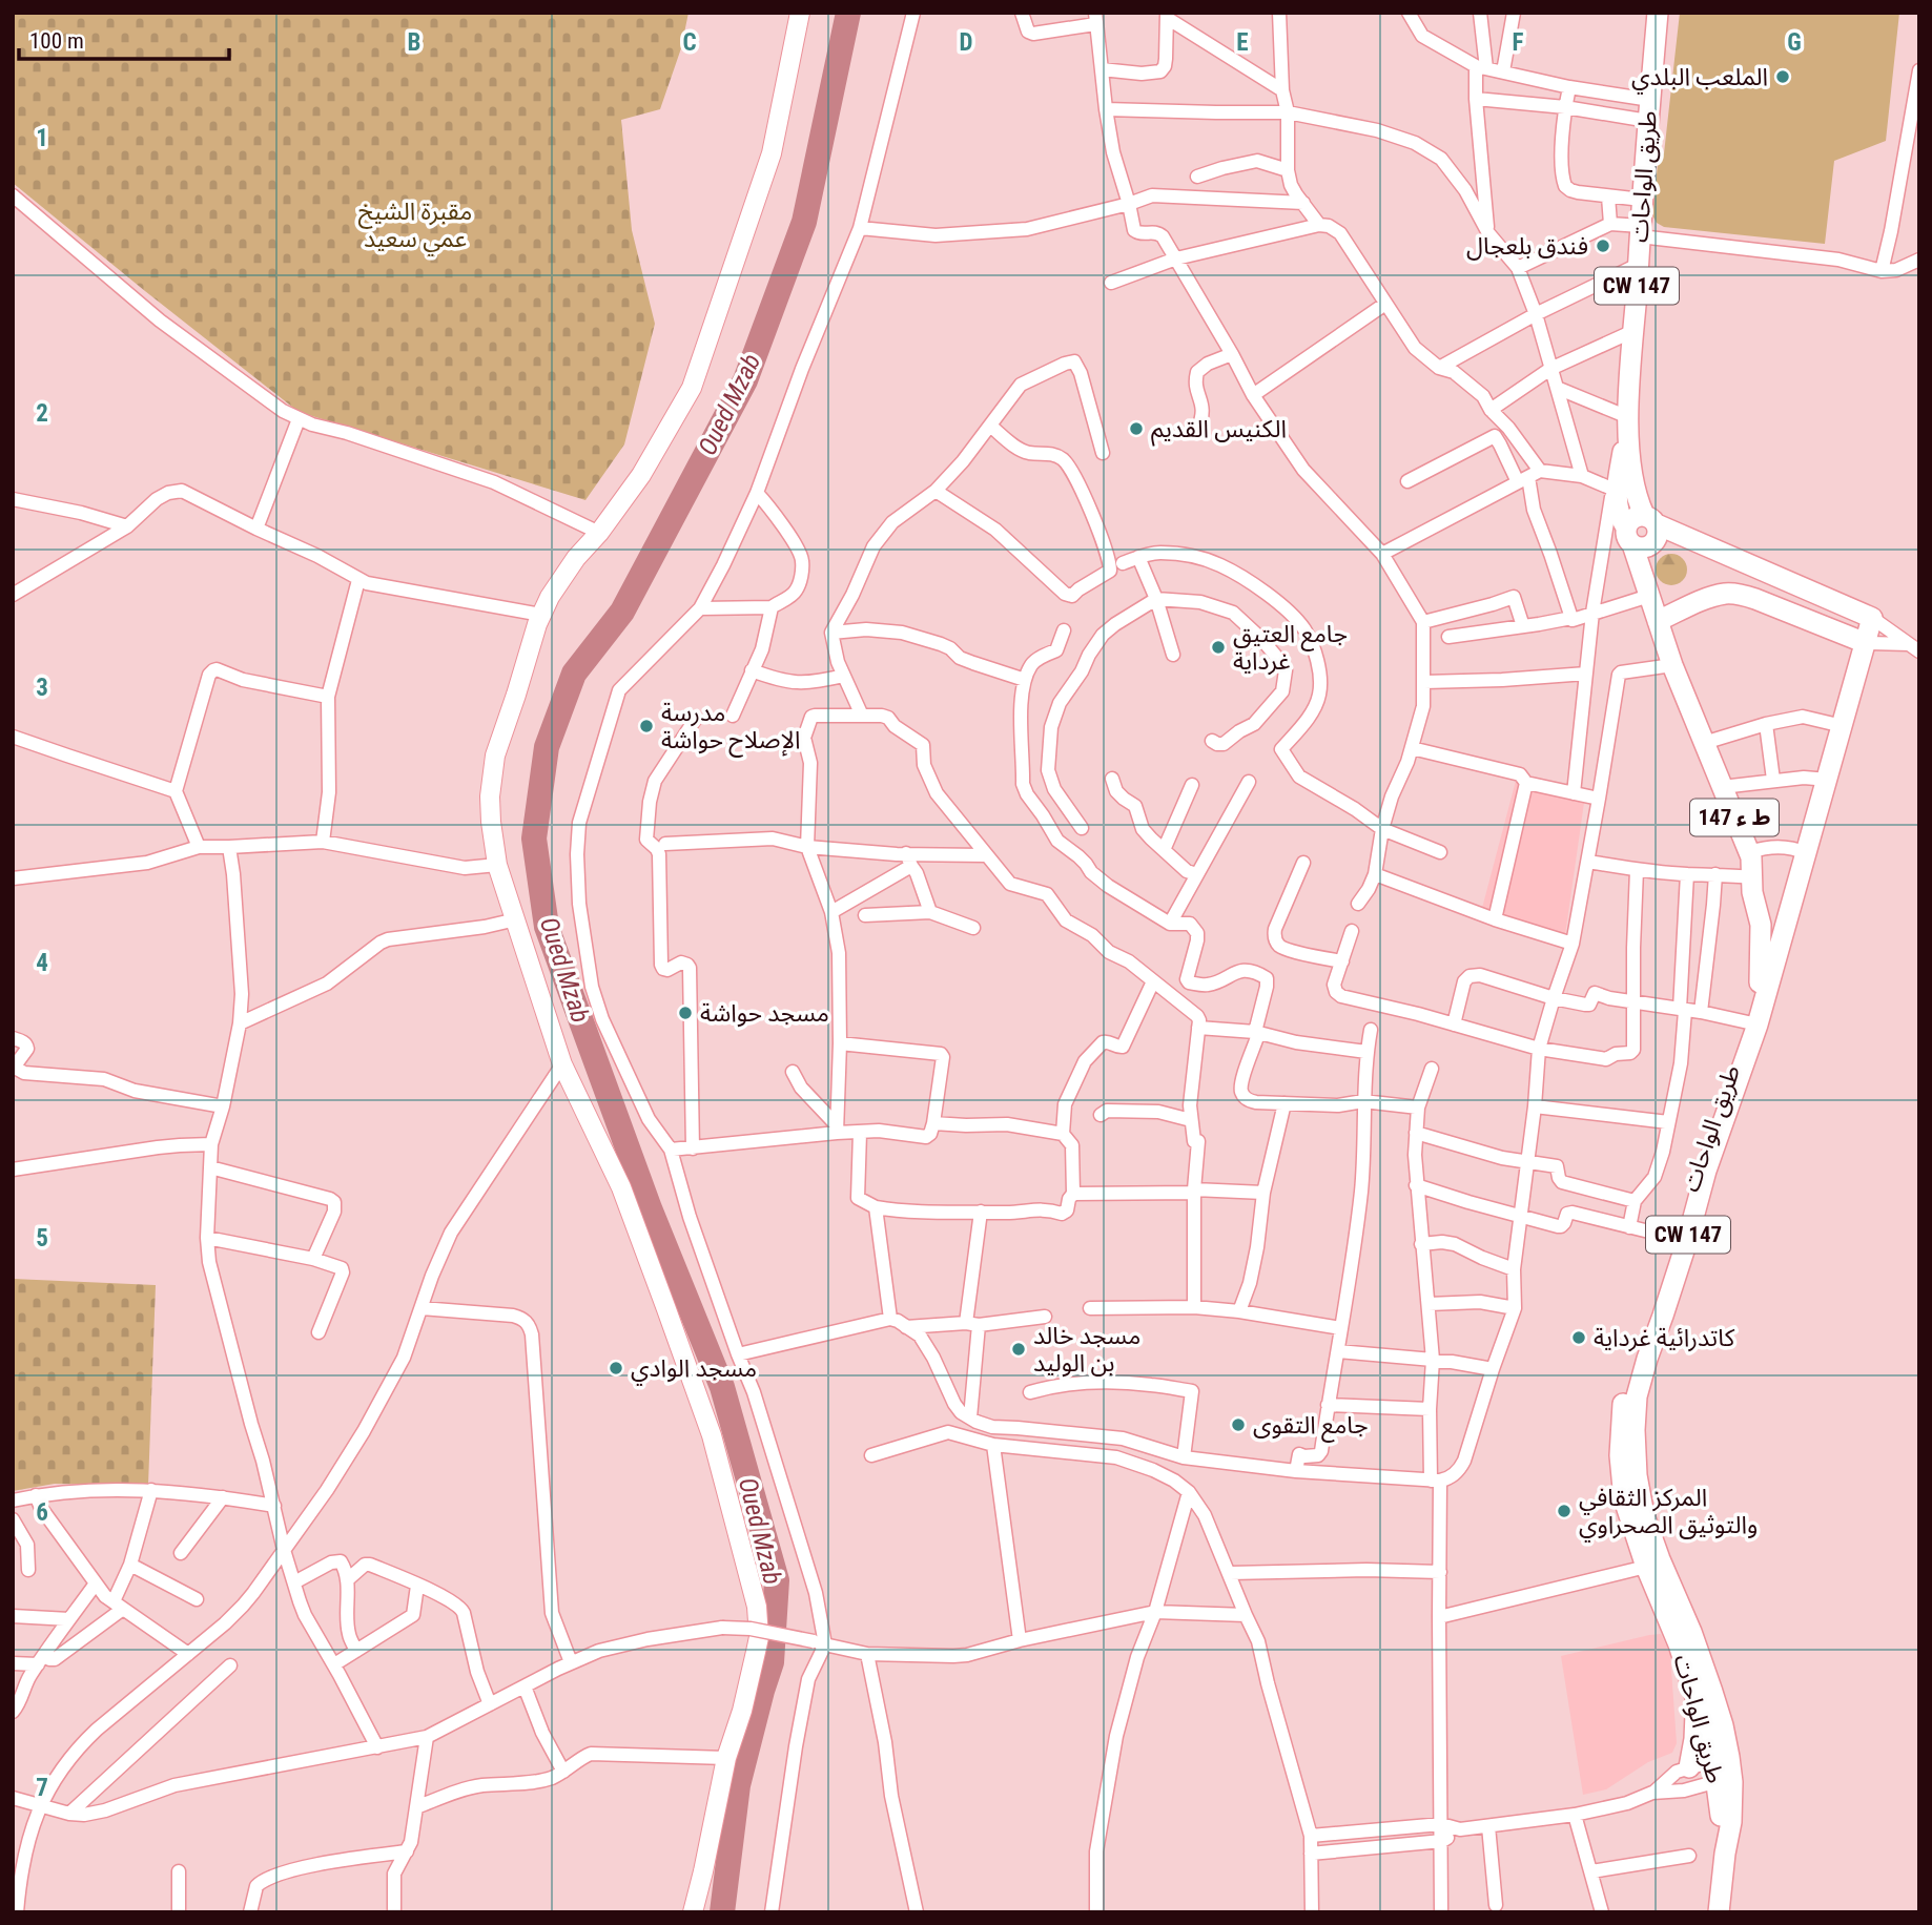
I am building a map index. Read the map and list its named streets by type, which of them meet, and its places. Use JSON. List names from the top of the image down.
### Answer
{
  "streets": {
    "main road": ["طريق الواحات", "CW 147", "ط ء 147"]
  },
  "crossings": [
    ["طريق الواحات", "ط ء 147"]
  ],
  "water": ["Oued Mzab"],
  "parks": ["مقبرة الشيخ عمي سعيد"],
  "places": [
    "الملعب البلدي",
    "فندق بلعجال",
    "الكنيس القديم",
    "جامع العتيق غرداية",
    "مدرسة الإصلاح حواشة",
    "مسجد حواشة",
    "كاتدرائية غرداية",
    "مسجد خالد بن الوليد",
    "مسجد الوادي",
    "جامع التقوى",
    "المركز الثقافي والتوثيق الصحراوي"
  ],
  "scale_bar": "100 m",
  "grid": {
    "columns": [
      "B",
      "C",
      "D",
      "E",
      "F",
      "G"
    ],
    "rows": [
      "1",
      "2",
      "3",
      "4",
      "5",
      "6",
      "7"
    ]
  }
}
